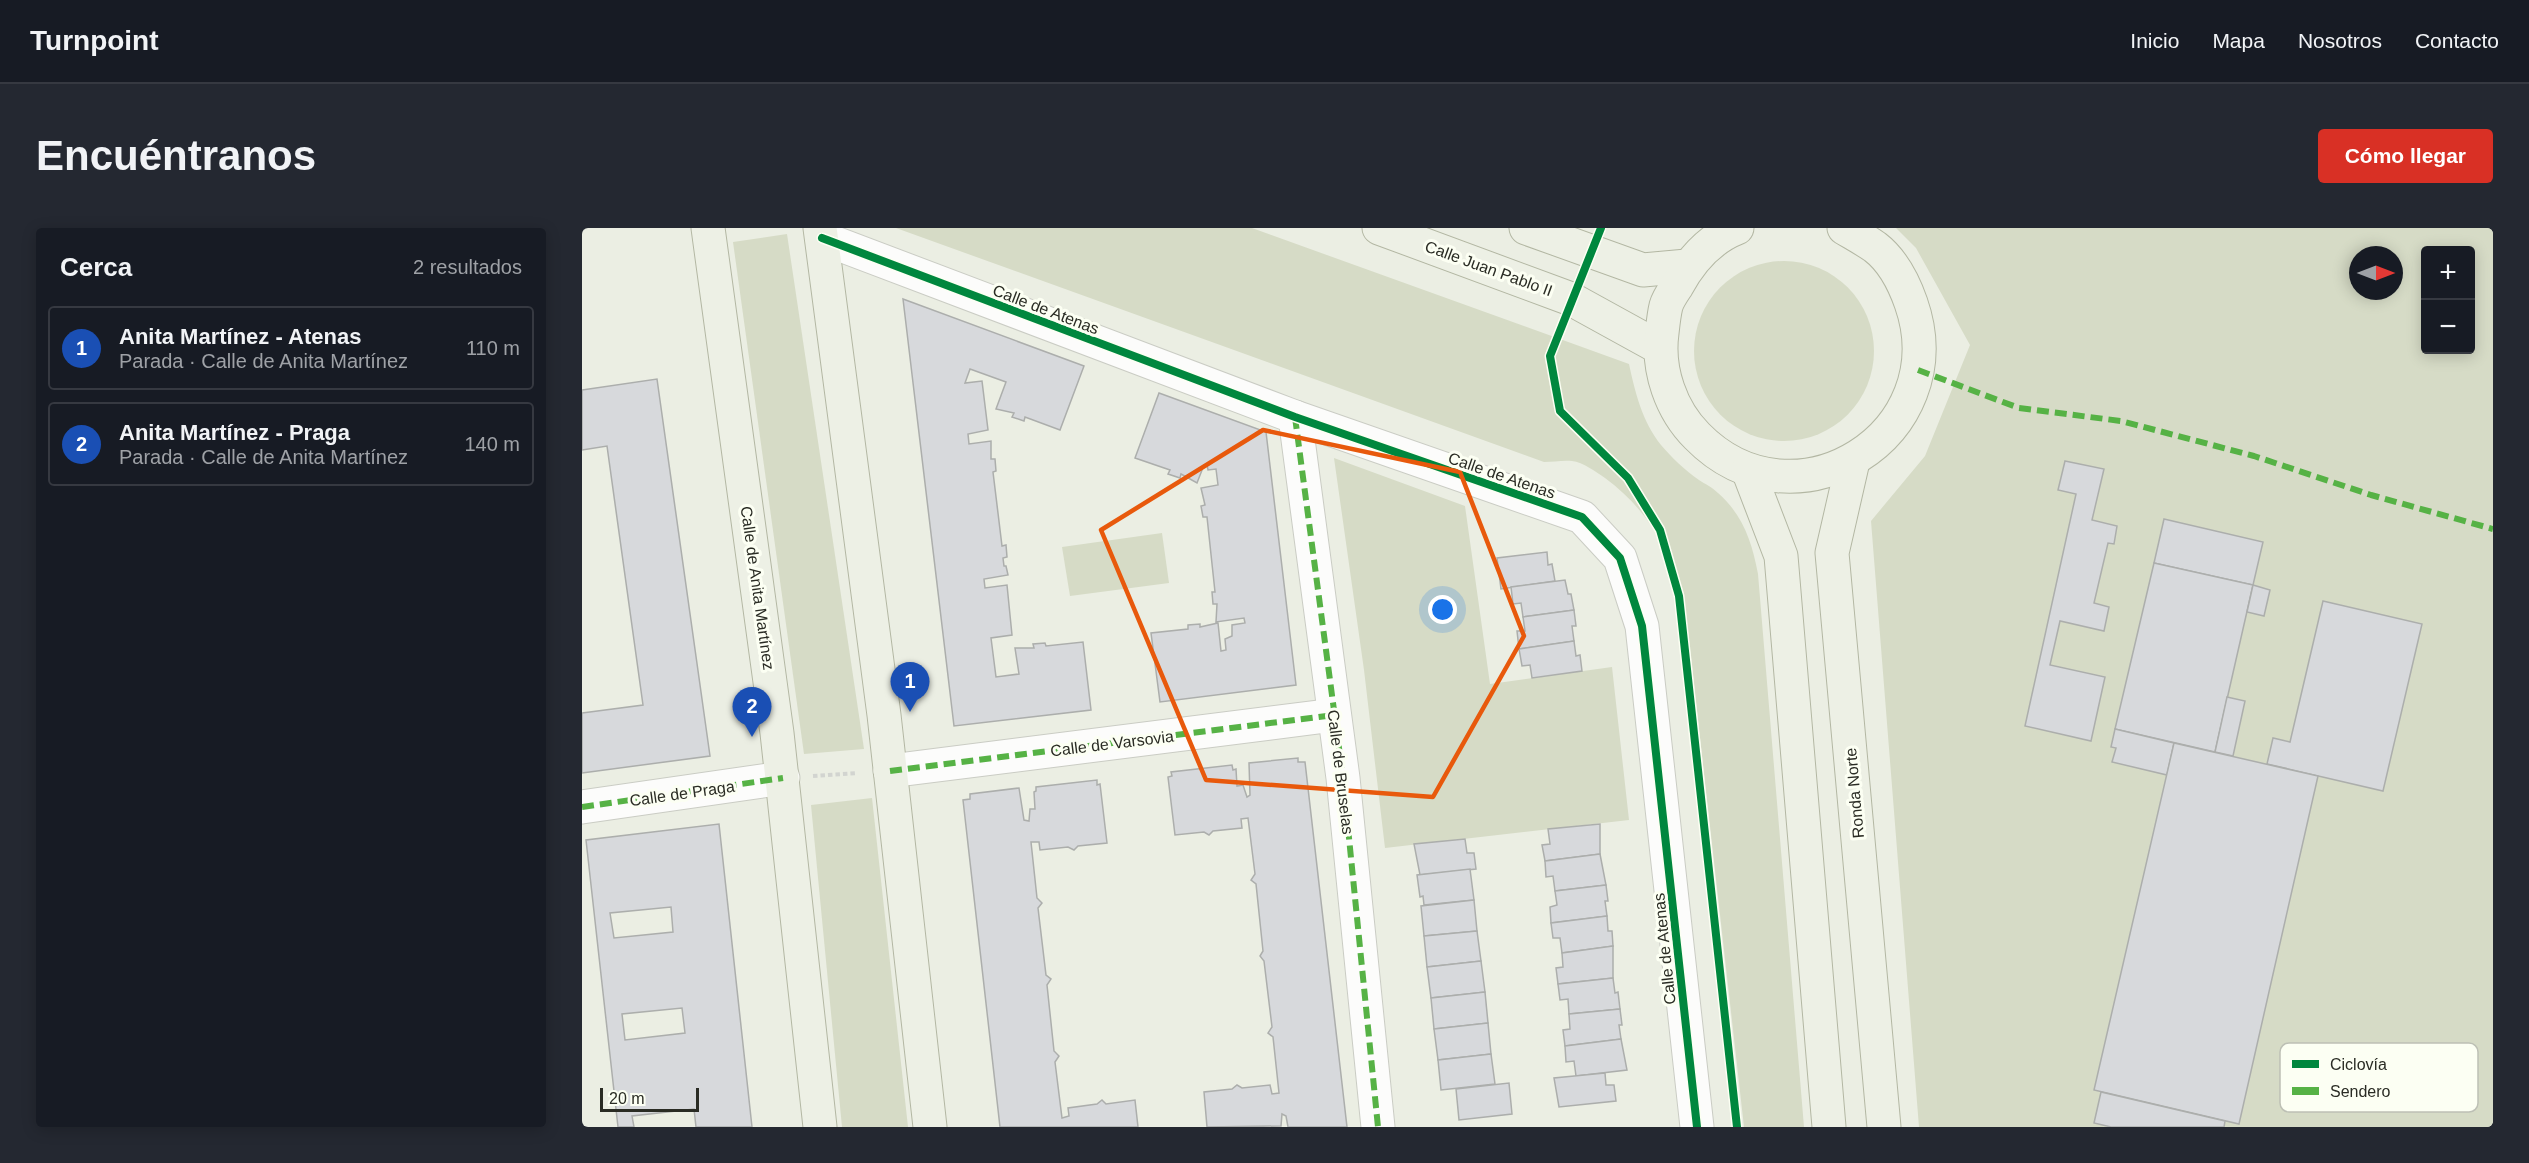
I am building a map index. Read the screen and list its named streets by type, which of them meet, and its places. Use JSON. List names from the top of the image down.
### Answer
{
  "streets": {
    "main road": ["Calle Juan Pablo II", "Calle de Anita Martínez", "Ronda Norte"],
    "street": [
      "Calle de Atenas",
      "Calle de Varsovia",
      "Calle de Bruselas",
      "Calle de Praga"
    ]
  },
  "crossings": [
    ["Calle de Atenas", "Calle de Bruselas"],
    ["Calle de Anita Martínez", "Calle de Praga"],
    ["Calle de Varsovia", "Calle de Bruselas"]
  ],
  "legend": ["Ciclovía", "Sendero"],
  "scale_bar": "20 m",
  "north": "right",
  "page": {
    "header": "Turnpoint",
    "nav": [
      "Inicio",
      "Mapa",
      "Nosotros",
      "Contacto"
    ],
    "buttons": "Cómo llegar",
    "title": "Encuéntranos",
    "heading": ["Cerca", "2 resultados"],
    "map_buttons": ["+", "−"],
    "list": [
      {
        "mark": "1",
        "name": "Anita Martínez - Atenas",
        "note": "Parada · Calle de Anita Martínez",
        "value": "110 m"
      },
      {
        "mark": "2",
        "name": "Anita Martínez - Praga",
        "note": "Parada · Calle de Anita Martínez",
        "value": "140 m"
      }
    ],
    "pins": ["1", "2"],
    "scale": "20 m"
  }
}
